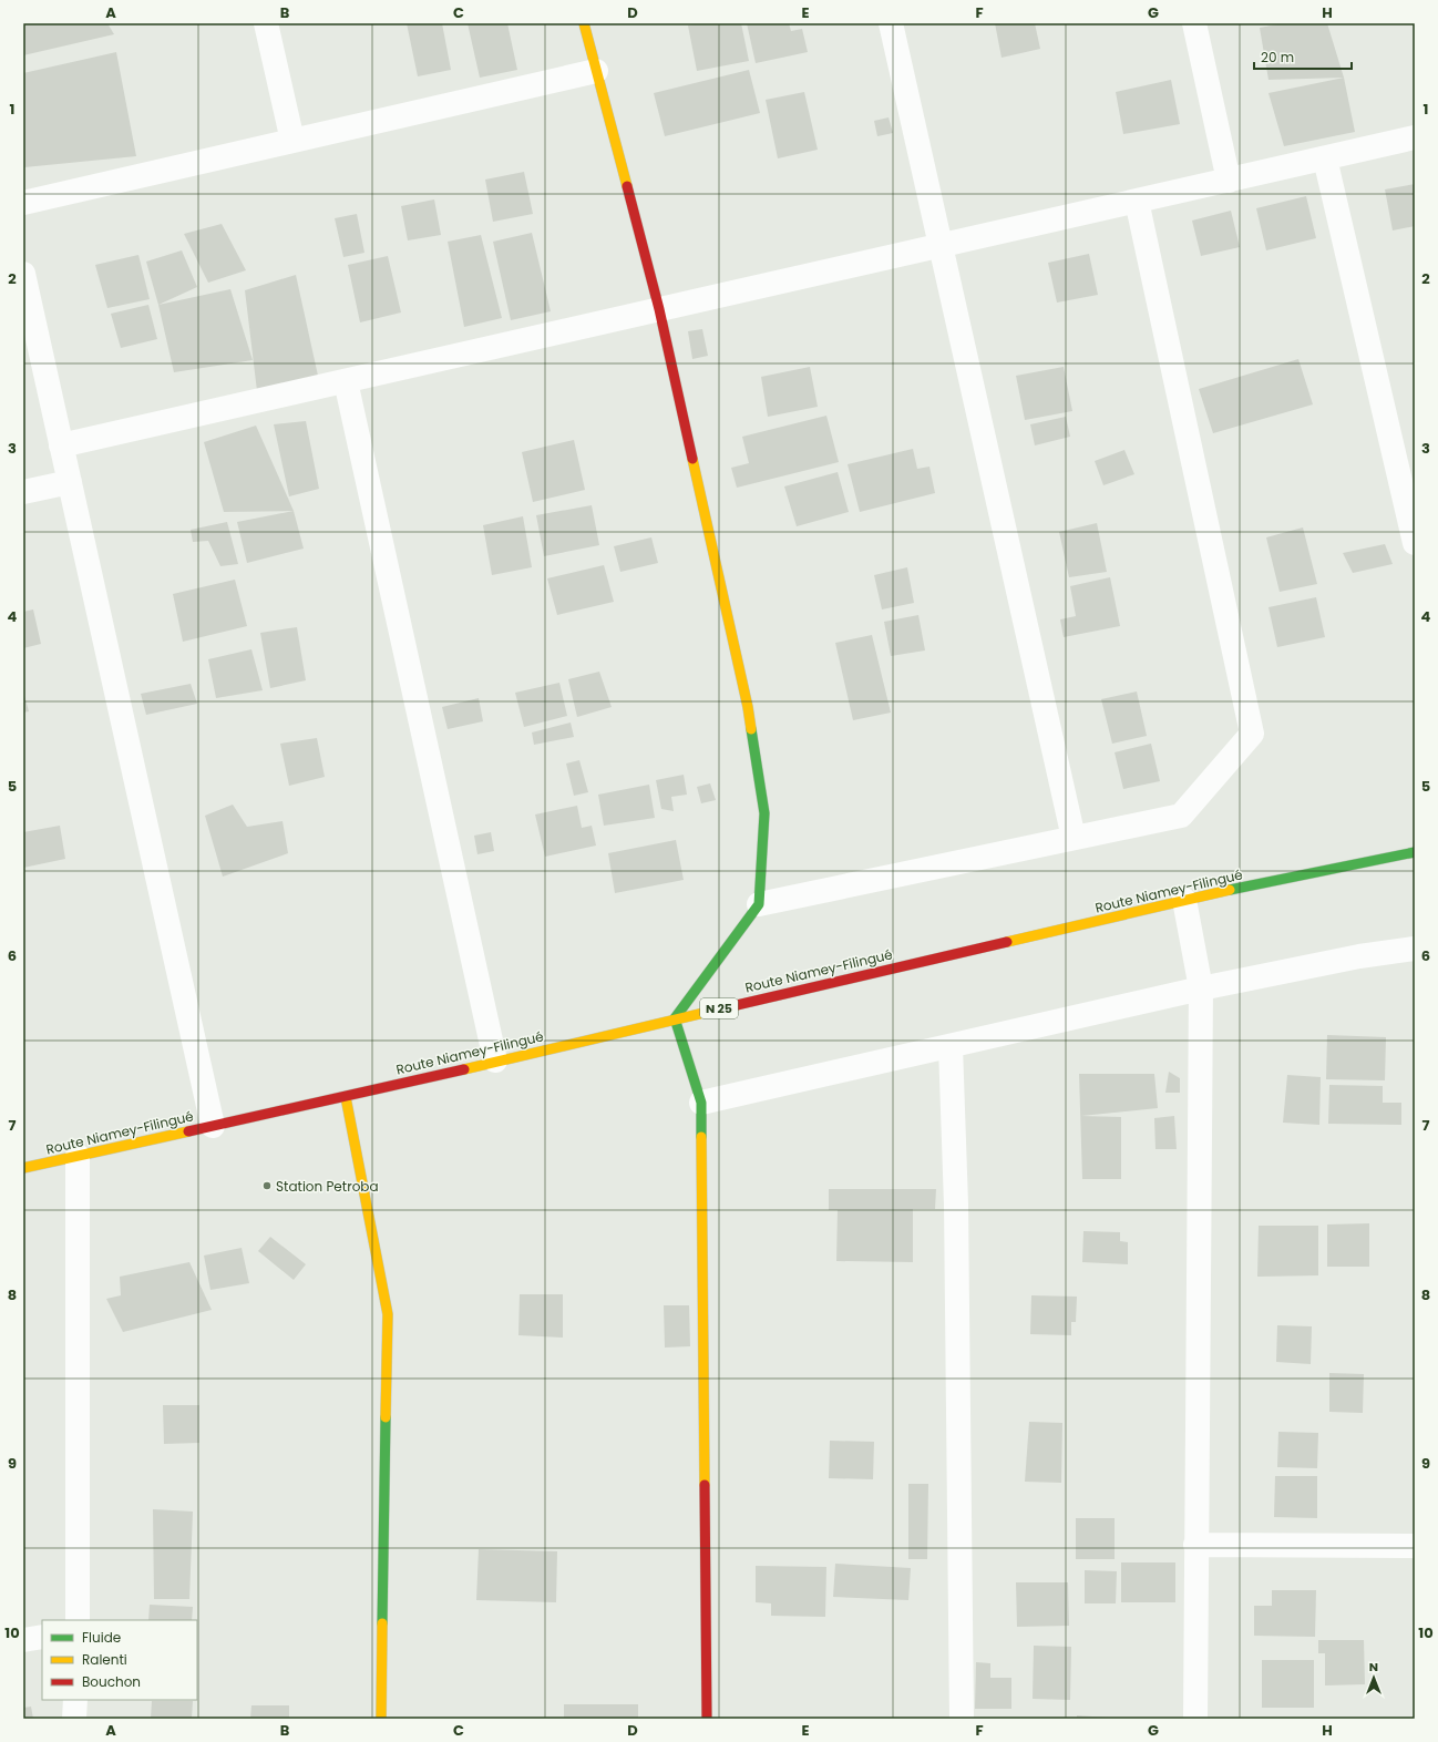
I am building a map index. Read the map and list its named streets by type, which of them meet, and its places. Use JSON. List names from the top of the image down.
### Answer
{
  "streets": {
    "street": ["Route Niamey-Filingué", "N 25"]
  },
  "places": ["Station Petroba"],
  "legend": ["Fluide", "Ralenti", "Bouchon"],
  "scale_bar": "20 m",
  "north": "top",
  "grid": {
    "columns": [
      "A",
      "B",
      "C",
      "D",
      "E",
      "F",
      "G",
      "H"
    ],
    "rows": [
      "1",
      "2",
      "3",
      "4",
      "5",
      "6",
      "7",
      "8",
      "9",
      "10"
    ]
  }
}
